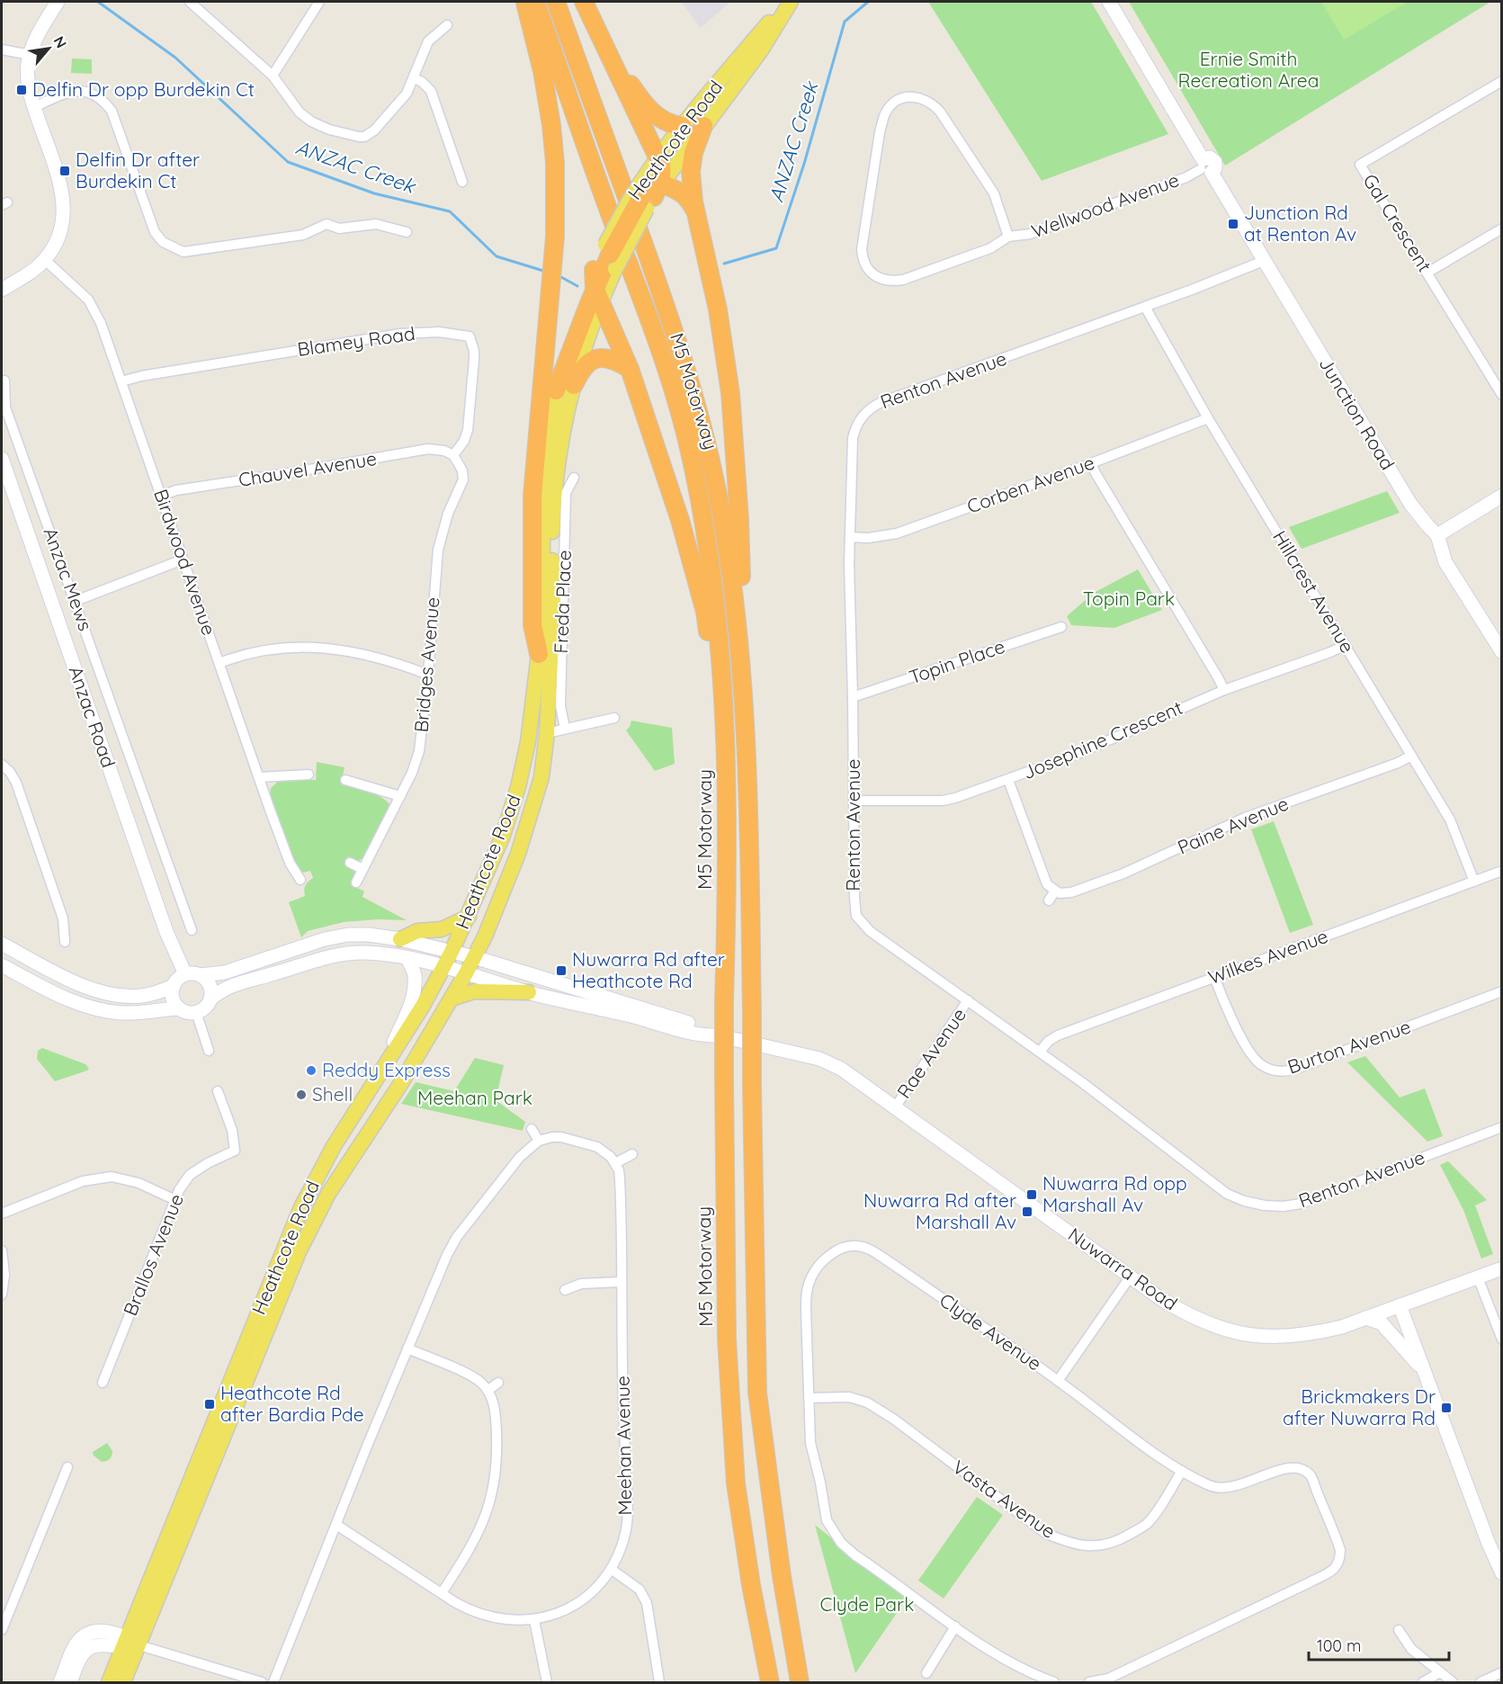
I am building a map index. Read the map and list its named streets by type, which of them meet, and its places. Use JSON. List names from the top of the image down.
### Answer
{
  "streets": {
    "highway": ["M5 Motorway"],
    "main road": [
      "Heathcote Road",
      "Junction Road",
      "Anzac Road",
      "Nuwarra Road"
    ],
    "street": [
      "Wellwood Avenue",
      "Gal Crescent",
      "Blamey Road",
      "Renton Avenue",
      "Chauvel Avenue",
      "Corben Avenue",
      "Birdwood Avenue",
      "Anzac Mews",
      "Hillcrest Avenue",
      "Freda Place",
      "Topin Place",
      "Bridges Avenue",
      "Josephine Crescent",
      "Paine Avenue",
      "Wilkes Avenue",
      "Burton Avenue",
      "Rae Avenue",
      "Brallos Avenue",
      "Clyde Avenue",
      "Meehan Avenue",
      "Vasta Avenue"
    ]
  },
  "crossings": [
    ["Heathcote Road", "Nuwarra Road"],
    ["Wellwood Avenue", "Junction Road"],
    ["Blamey Road", "Chauvel Avenue"],
    ["Blamey Road", "Birdwood Avenue"],
    ["Blamey Road", "Bridges Avenue"],
    ["Renton Avenue", "Junction Road"],
    ["Renton Avenue", "Corben Avenue"],
    ["Renton Avenue", "Hillcrest Avenue"],
    ["Renton Avenue", "Topin Place"],
    ["Renton Avenue", "Josephine Crescent"],
    ["Renton Avenue", "Wilkes Avenue"],
    ["Renton Avenue", "Rae Avenue"],
    ["Chauvel Avenue", "Birdwood Avenue"],
    ["Chauvel Avenue", "Bridges Avenue"],
    ["Corben Avenue", "Hillcrest Avenue"],
    ["Hillcrest Avenue", "Josephine Crescent"],
    ["Hillcrest Avenue", "Paine Avenue"],
    ["Hillcrest Avenue", "Wilkes Avenue"],
    ["Anzac Road", "Nuwarra Road"],
    ["Wilkes Avenue", "Burton Avenue"],
    ["Rae Avenue", "Nuwarra Road"],
    ["Clyde Avenue", "Vasta Avenue"]
  ],
  "water": ["ANZAC Creek"],
  "parks": [
    "Ernie Smith Recreation Area",
    "Topin Park",
    "Meehan Park",
    "Clyde Park"
  ],
  "places": {
    "transit": [
      "Delfin Dr opp Burdekin Ct",
      "Delfin Dr after Burdekin Ct",
      "Junction Rd at Renton Av",
      "Nuwarra Rd after Heathcote Rd",
      "Nuwarra Rd opp Marshall Av",
      "Nuwarra Rd after Marshall Av",
      "Heathcote Rd after Bardia Pde",
      "Brickmakers Dr after Nuwarra Rd"
    ],
    "other": ["Reddy Express", "Shell"]
  },
  "scale_bar": "100 m",
  "north": "top right"
}
